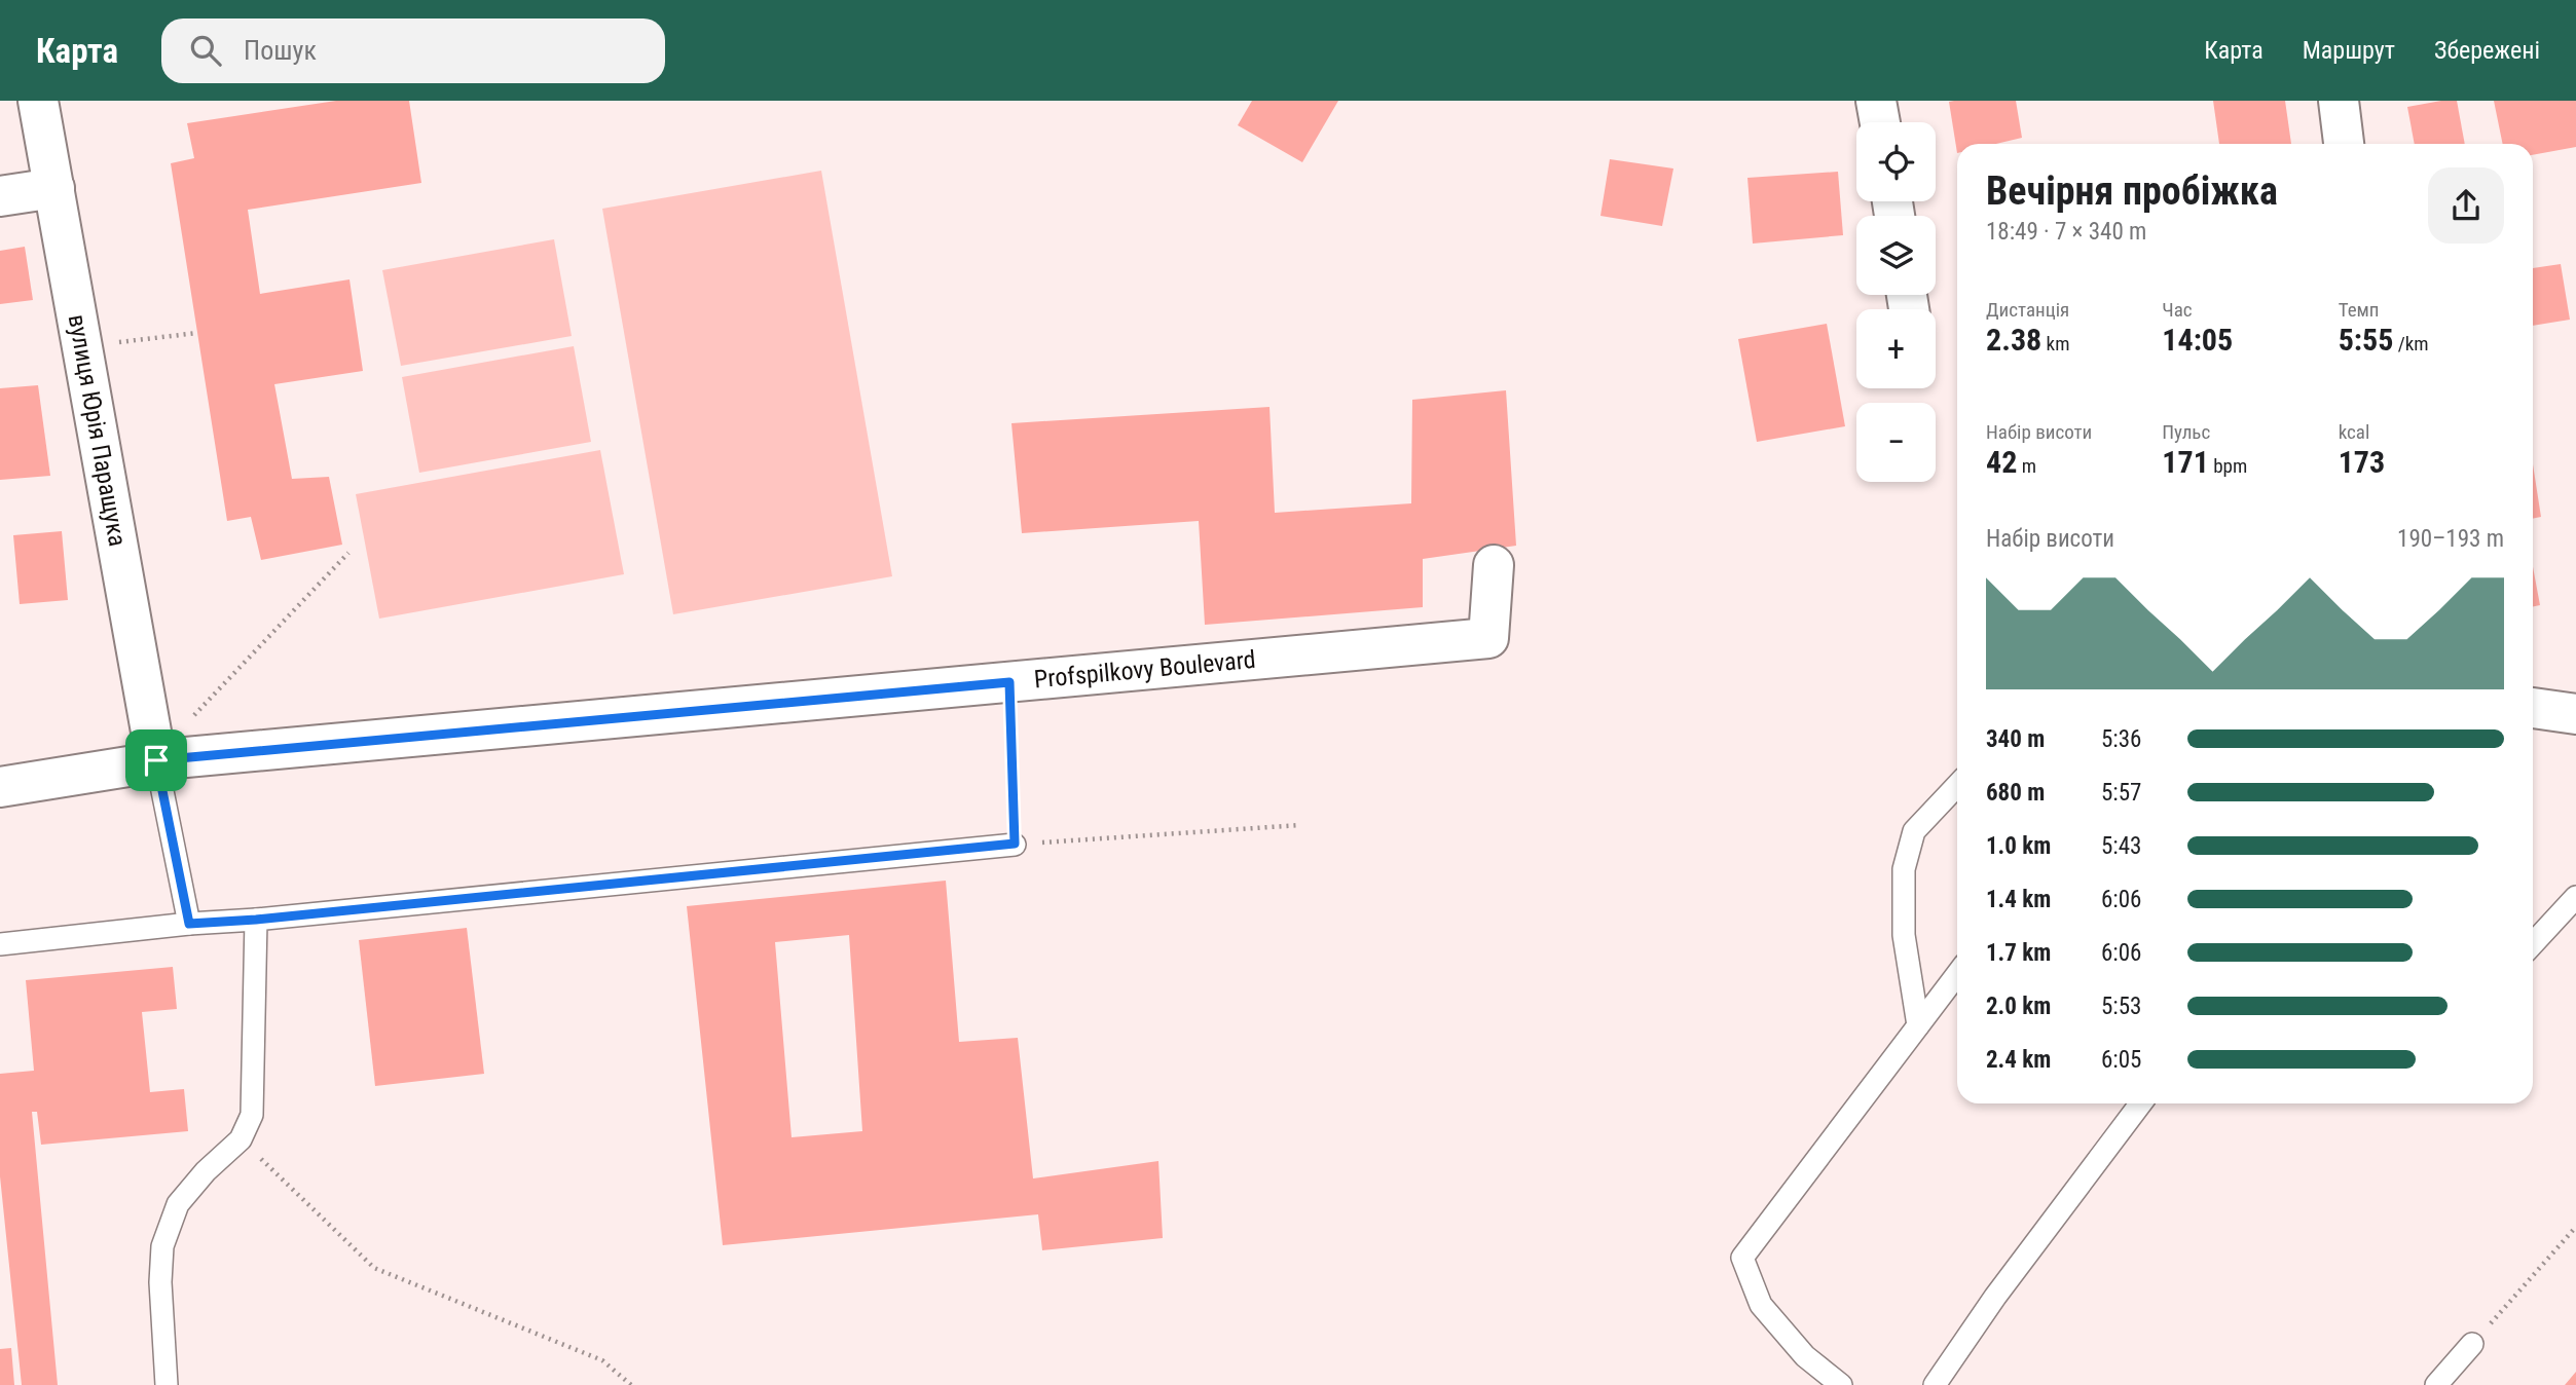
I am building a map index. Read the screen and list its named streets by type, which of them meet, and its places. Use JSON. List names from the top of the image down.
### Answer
{
  "streets": {
    "street": ["вулиця Юрія Паращука", "Profspilkovy Boulevard"]
  },
  "crossings": [
    ["вулиця Юрія Паращука", "Profspilkovy Boulevard"]
  ],
  "page": {
    "header": "Карта",
    "search": "Пошук",
    "nav": ["Карта", "Маршрут", "Збережені"],
    "map_buttons": ["+", "−"],
    "heading": ["Вечірня пробіжка", "18:49 · 7 × 340 m"],
    "stats": [
      ["Дистанція", "2.38 km"],
      ["Час", "14:05"],
      ["Темп", "5:55 /km"],
      ["Набір висоти", "42 m"],
      ["Пульс", "171 bpm"],
      ["kcal", "173"]
    ],
    "chart": ["Набір висоти", "190–193 m"],
    "list": [
      {
        "name": "340 m",
        "note": "5:36"
      },
      {
        "name": "680 m",
        "note": "5:57"
      },
      {
        "name": "1.0 km",
        "note": "5:43"
      },
      {
        "name": "1.4 km",
        "note": "6:06"
      },
      {
        "name": "1.7 km",
        "note": "6:06"
      },
      {
        "name": "2.0 km",
        "note": "5:53"
      },
      {
        "name": "2.4 km",
        "note": "6:05"
      }
    ]
  }
}
